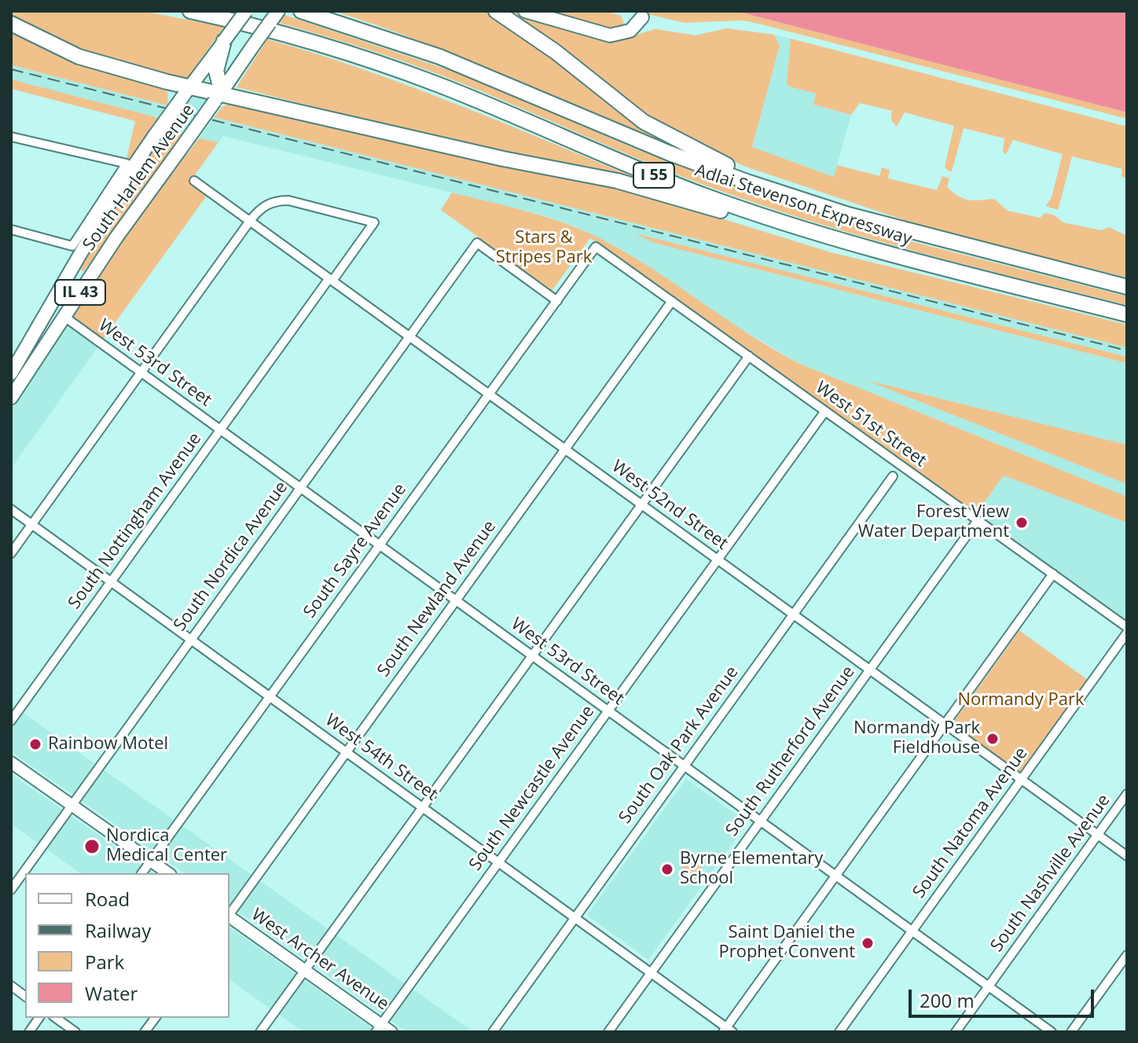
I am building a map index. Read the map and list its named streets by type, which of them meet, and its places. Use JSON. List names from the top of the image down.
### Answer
{
  "streets": {
    "highway": ["I 55", "Adlai Stevenson Expressway"],
    "main road": ["South Harlem Avenue", "IL 43", "West Archer Avenue"],
    "street": [
      "West 53rd Street",
      "West 51st Street",
      "West 52nd Street",
      "South Nottingham Avenue",
      "South Sayre Avenue",
      "South Nordica Avenue",
      "South Newland Avenue",
      "South Oak Park Avenue",
      "South Rutherford Avenue",
      "West 54th Street",
      "South Newcastle Avenue",
      "South Natoma Avenue",
      "South Nashville Avenue"
    ]
  },
  "crossings": [
    ["South Harlem Avenue", "West 53rd Street"],
    ["West 53rd Street", "South Nottingham Avenue"],
    ["West 53rd Street", "South Sayre Avenue"],
    ["West 53rd Street", "South Nordica Avenue"],
    ["West 53rd Street", "South Newland Avenue"],
    ["West 53rd Street", "South Oak Park Avenue"],
    ["West 53rd Street", "South Rutherford Avenue"],
    ["West 53rd Street", "South Newcastle Avenue"],
    ["West 53rd Street", "South Natoma Avenue"],
    ["West 53rd Street", "South Nashville Avenue"],
    ["West 51st Street", "South Sayre Avenue"],
    ["West 51st Street", "South Newland Avenue"],
    ["West 51st Street", "South Rutherford Avenue"],
    ["West 51st Street", "South Newcastle Avenue"],
    ["West 52nd Street", "South Nottingham Avenue"],
    ["West 52nd Street", "South Sayre Avenue"],
    ["West 52nd Street", "South Nordica Avenue"],
    ["West 52nd Street", "South Newland Avenue"],
    ["West 52nd Street", "South Oak Park Avenue"],
    ["West 52nd Street", "South Rutherford Avenue"],
    ["West 52nd Street", "South Newcastle Avenue"],
    ["West 52nd Street", "South Natoma Avenue"],
    ["West 52nd Street", "South Nashville Avenue"],
    ["South Nottingham Avenue", "West 54th Street"],
    ["South Sayre Avenue", "South Nordica Avenue"],
    ["South Sayre Avenue", "West 54th Street"],
    ["South Nordica Avenue", "West 54th Street"],
    ["South Newland Avenue", "West 54th Street"],
    ["South Oak Park Avenue", "West 54th Street"],
    ["South Rutherford Avenue", "West 54th Street"],
    ["West 54th Street", "South Newcastle Avenue"],
    ["South Newcastle Avenue", "West Archer Avenue"]
  ],
  "parks": ["Stars & Stripes Park", "Normandy Park"],
  "places": [
    "Forest View Water Department",
    "Normandy Park Fieldhouse",
    "Rainbow Motel",
    "Nordica Medical Center",
    "Byrne Elementary School",
    "Saint Daniel the Prophet Convent"
  ],
  "legend": [
    "Road",
    "Railway",
    "Park",
    "Water"
  ],
  "scale_bar": "200 m"
}
